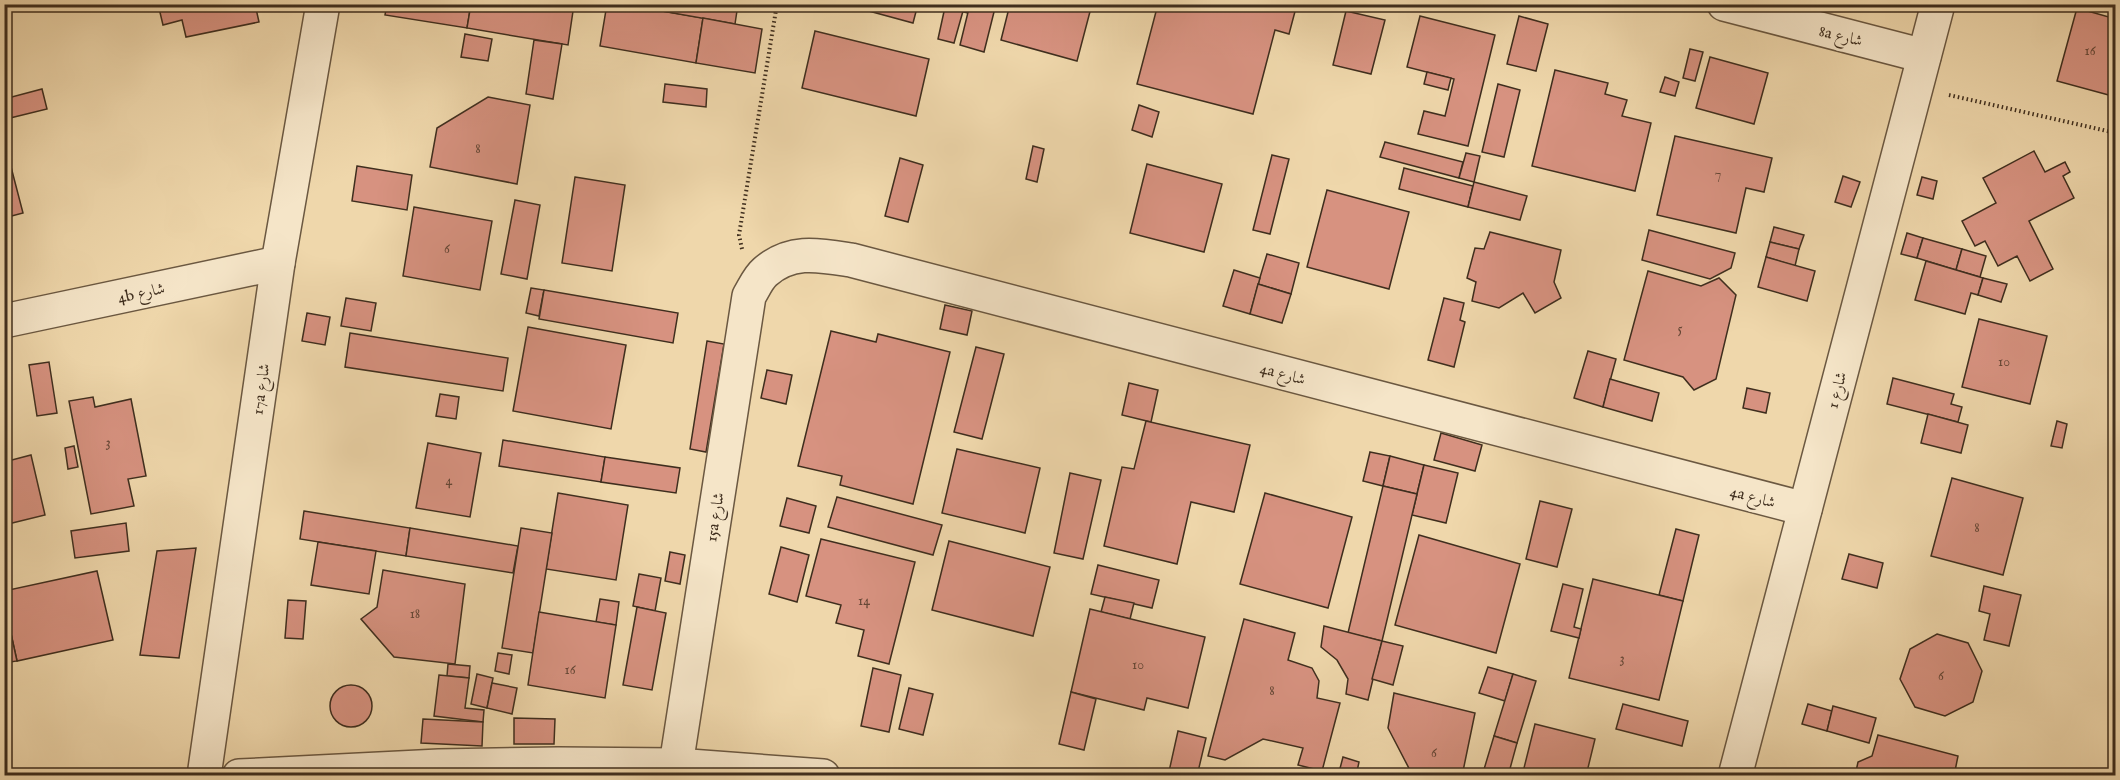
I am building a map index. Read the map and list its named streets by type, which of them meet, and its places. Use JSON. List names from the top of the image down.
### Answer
{
  "streets": {
    "street": [
      "8a شارع",
      "4b شارع",
      "4a شارع",
      "17a شارع",
      "شارع 1",
      "15a شارع"
    ]
  },
  "crossings": [
    ["8a شارع", "شارع 1"],
    ["4b شارع", "17a شارع"],
    ["4a شارع", "شارع 1"],
    ["4a شارع", "15a شارع"]
  ],
  "house_numbers": [
    "16",
    "8",
    "7",
    "6",
    "5",
    "10",
    "3",
    "4",
    "8",
    "14",
    "18",
    "3",
    "10",
    "16",
    "6",
    "8",
    "6"
  ]
}
